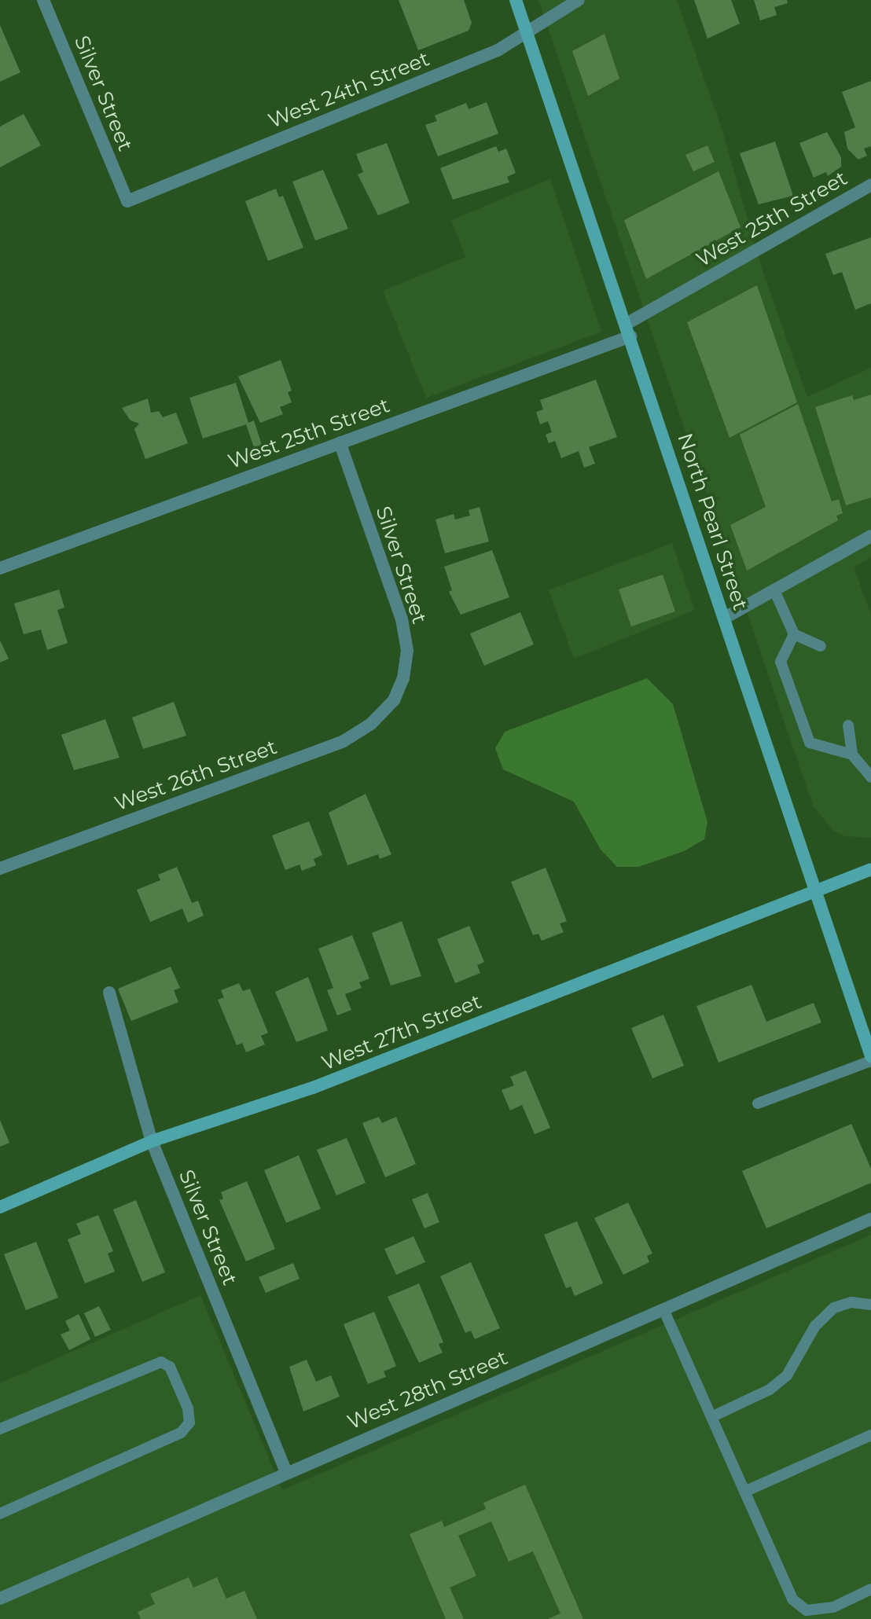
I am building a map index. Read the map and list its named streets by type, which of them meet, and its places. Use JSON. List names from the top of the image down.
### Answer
{
  "streets": {
    "street": [
      "West 24th Street",
      "Silver Street",
      "West 25th Street",
      "North Pearl Street",
      "West 26th Street",
      "West 27th Street",
      "West 28th Street"
    ]
  },
  "crossings": [
    ["West 24th Street", "Silver Street"],
    ["West 24th Street", "North Pearl Street"],
    ["Silver Street", "West 25th Street"],
    ["Silver Street", "West 26th Street"],
    ["Silver Street", "West 27th Street"],
    ["Silver Street", "West 28th Street"],
    ["West 25th Street", "North Pearl Street"],
    ["North Pearl Street", "West 27th Street"]
  ]
}
